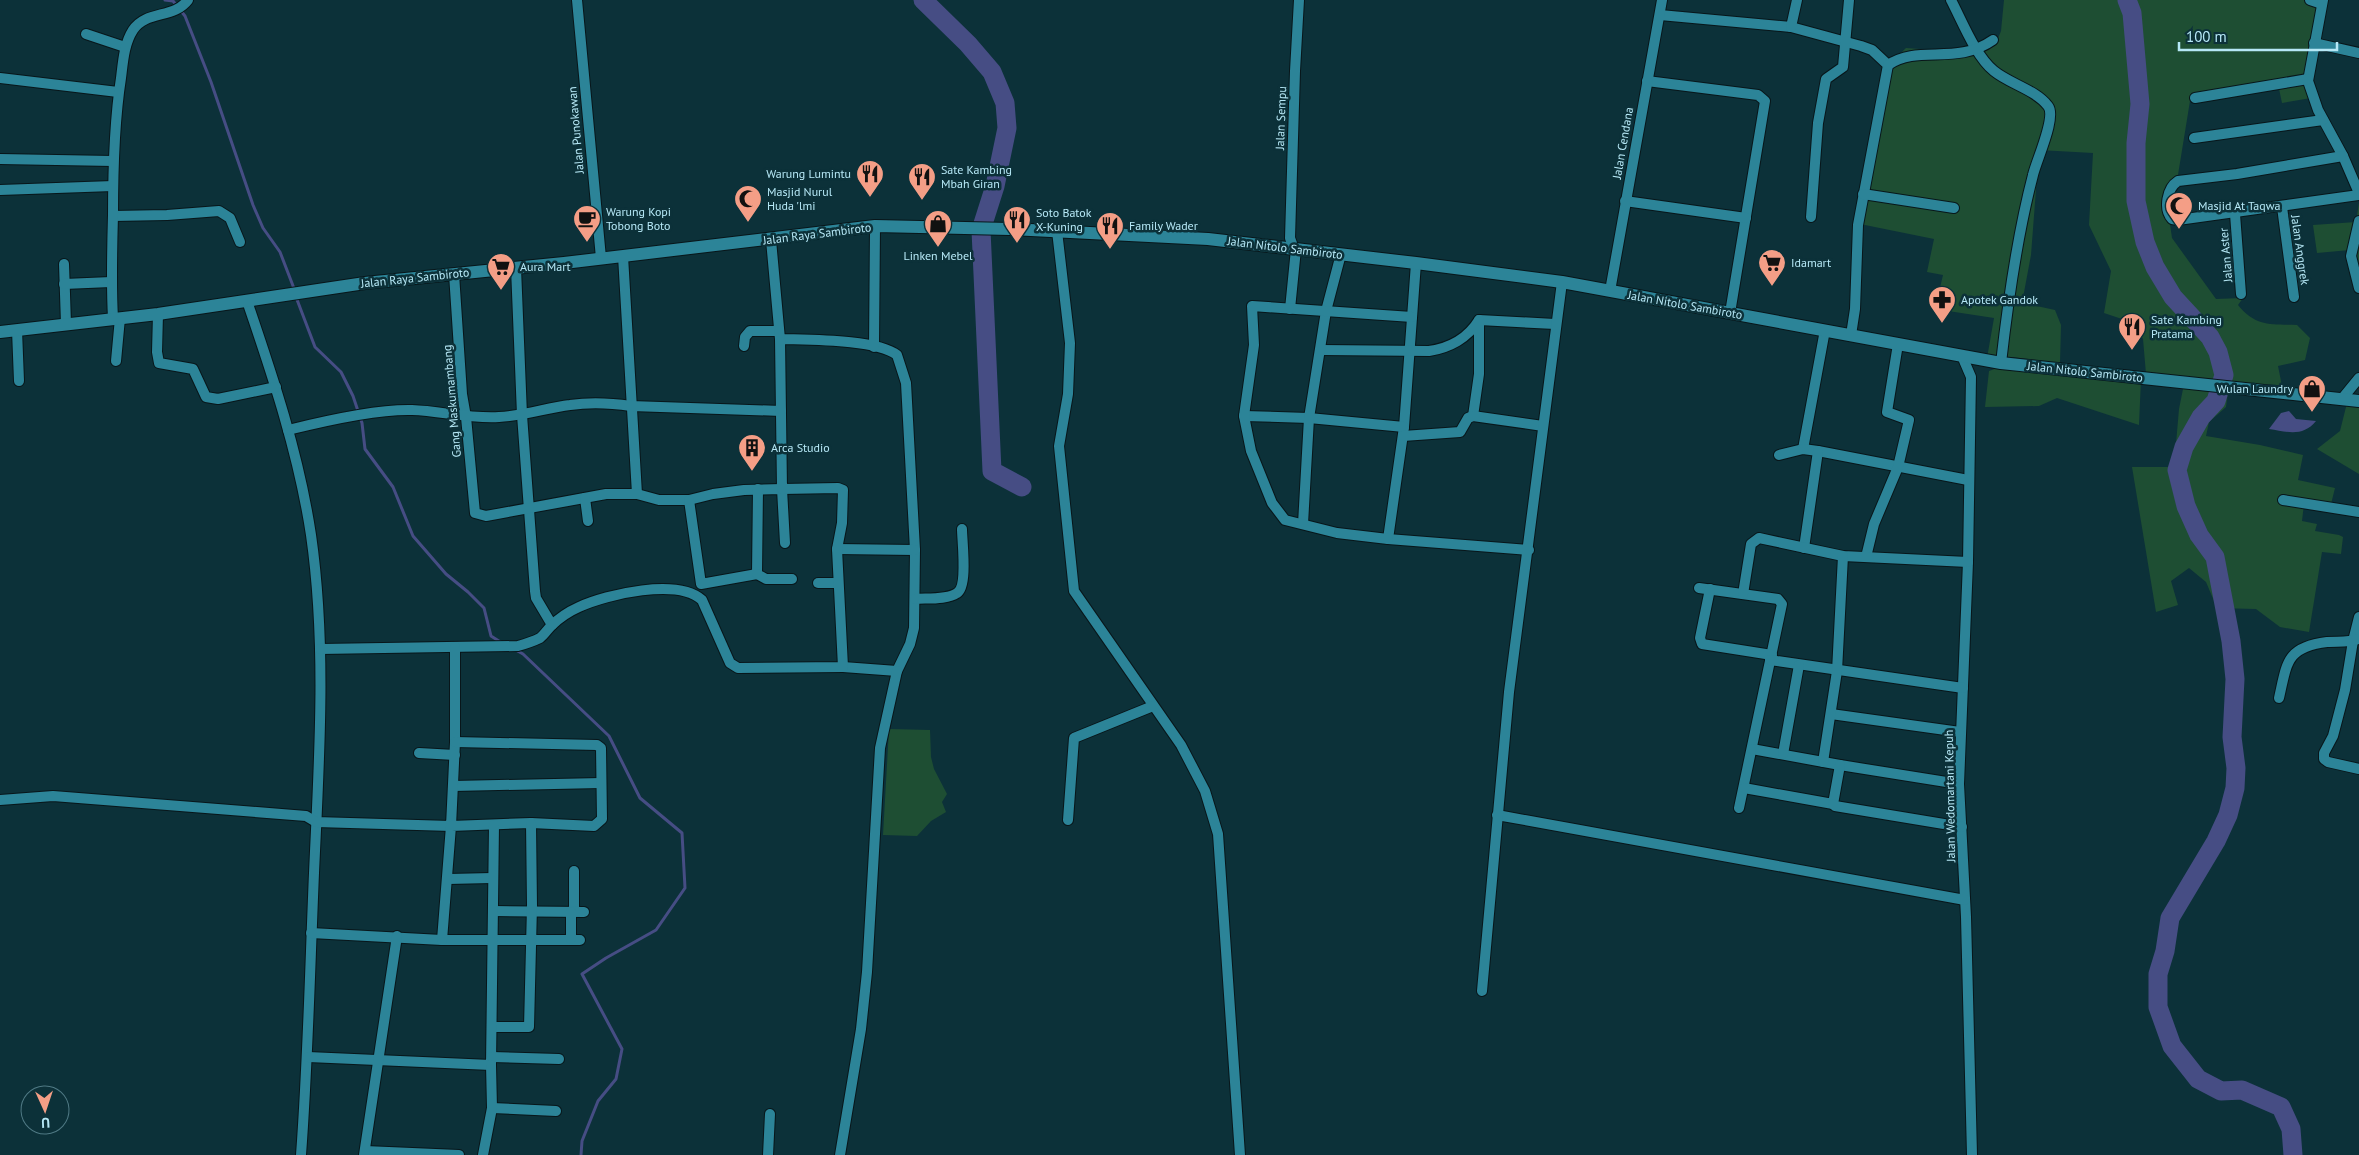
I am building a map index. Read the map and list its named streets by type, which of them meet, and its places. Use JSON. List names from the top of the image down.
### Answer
{
  "streets": {
    "street": [
      "Jalan Sempu",
      "Jalan Punokawan",
      "Jalan Cendana",
      "Jalan Raya Sambiroto",
      "Jalan Nitolo Sambiroto",
      "Jalan Anggrek",
      "Jalan Aster",
      "Gang Maskumambang",
      "Jalan Wedomartani Kepuh"
    ]
  },
  "crossings": [
    ["Jalan Sempu", "Jalan Nitolo Sambiroto"],
    ["Jalan Punokawan", "Jalan Raya Sambiroto"],
    ["Jalan Cendana", "Jalan Nitolo Sambiroto"],
    ["Jalan Raya Sambiroto", "Jalan Nitolo Sambiroto"],
    ["Jalan Raya Sambiroto", "Gang Maskumambang"],
    ["Jalan Nitolo Sambiroto", "Jalan Wedomartani Kepuh"]
  ],
  "places": {
    "restaurant": [
      "Warung Lumintu",
      "Sate Kambing Mbah Giran",
      "Soto Batok X-Kuning",
      "Family Wader",
      "Sate Kambing Pratama"
    ],
    "mosque": ["Masjid Nurul Huda 'lmi", "Masjid At Taqwa"],
    "cafe": ["Warung Kopi Tobong Boto"],
    "shop": ["Linken Mebel", "Wulan Laundry"],
    "supermarket": ["Idamart", "Aura Mart"],
    "pharmacy": ["Apotek Gandok"],
    "building": ["Arca Studio"]
  },
  "scale_bar": "100 m",
  "north": "bottom"
}
